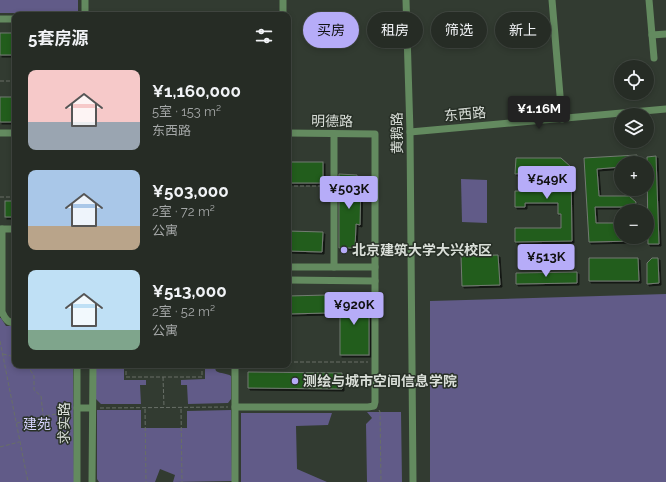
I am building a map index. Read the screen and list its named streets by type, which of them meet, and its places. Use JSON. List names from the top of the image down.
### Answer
{
  "streets": {
    "street": [
      "东西路",
      "明德路",
      "黄鹅路",
      "求实路"
    ]
  },
  "crossings": [
    ["东西路", "黄鹅路"]
  ],
  "parks": ["建苑"],
  "places": ["北京建筑大学大兴校区", "测绘与城市空间信息学院"],
  "page": {
    "chip": [
      "买房",
      "租房",
      "筛选",
      "新上"
    ],
    "heading": "5套房源",
    "map_buttons": ["+", "−"],
    "list": [
      {
        "name": "¥1,160,000",
        "note": "5室 · 153 m² · 东西路"
      },
      {
        "name": "¥503,000",
        "note": "2室 · 72 m² · 公寓"
      },
      {
        "name": "¥513,000",
        "note": "2室 · 52 m² · 公寓"
      }
    ],
    "price": [
      "¥1.16M",
      "¥549K",
      "¥503K",
      "¥513K",
      "¥920K"
    ]
  }
}
